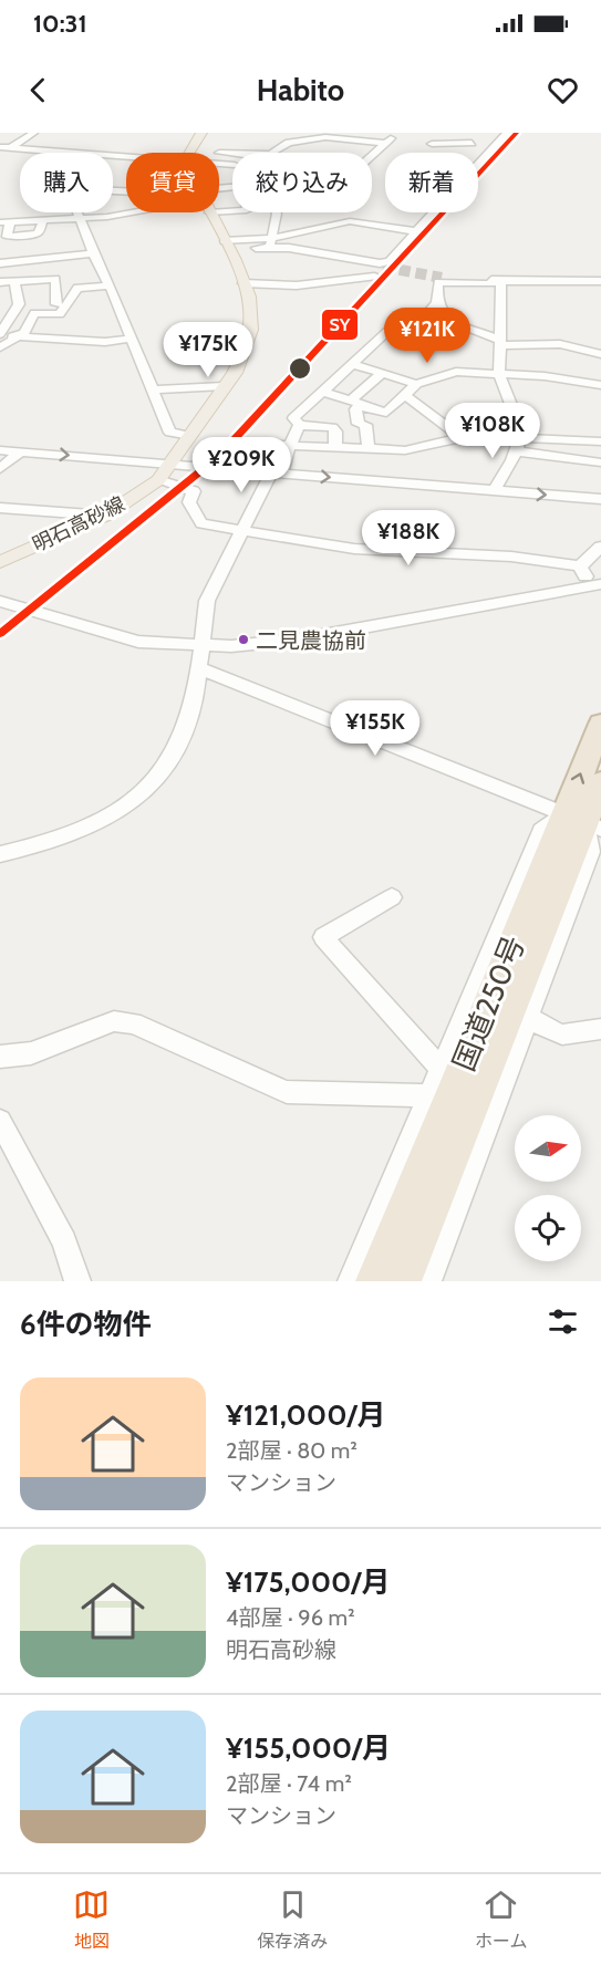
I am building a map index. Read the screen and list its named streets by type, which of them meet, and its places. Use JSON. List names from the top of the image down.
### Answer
{
  "streets": {
    "highway": ["国道250号"],
    "main road": ["明石高砂線"]
  },
  "places": ["二見農協前"],
  "lines": ["transit line SY"],
  "north": "right",
  "page": {
    "status": "10:31",
    "header": "Habito",
    "chip": [
      "購入",
      "賃貸",
      "絞り込み",
      "新着"
    ],
    "price": [
      "¥121K",
      "¥175K",
      "¥108K",
      "¥209K",
      "¥188K",
      "¥155K"
    ],
    "heading": "6件の物件",
    "list": [
      {
        "name": "¥121,000/月",
        "note": "2部屋 · 80 m² · マンション"
      },
      {
        "name": "¥175,000/月",
        "note": "4部屋 · 96 m² · 明石高砂線"
      },
      {
        "name": "¥155,000/月",
        "note": "2部屋 · 74 m² · マンション"
      }
    ],
    "tabs": ["地図", "保存済み", "ホーム"]
  }
}
